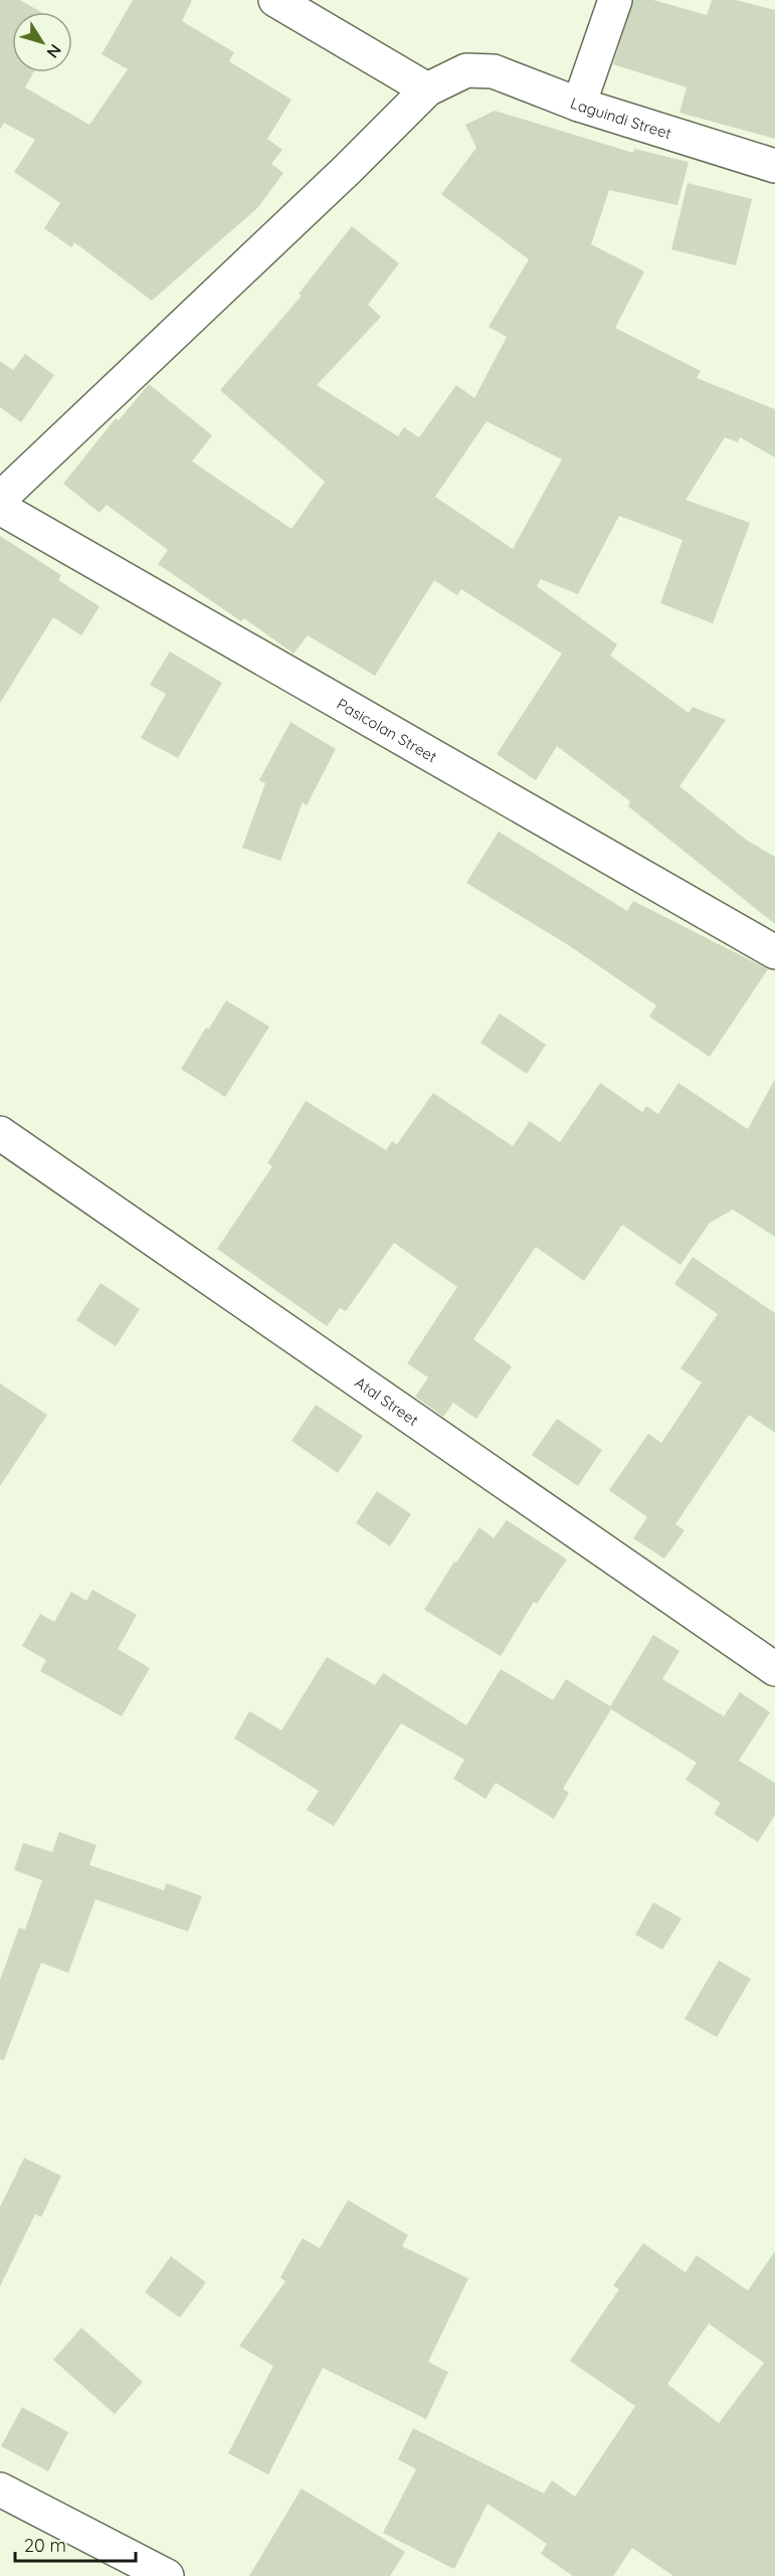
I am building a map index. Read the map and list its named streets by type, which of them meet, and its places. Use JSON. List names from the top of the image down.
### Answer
{
  "streets": {
    "street": ["Laguindi Street", "Pasicolan Street", "Atal Street"]
  },
  "scale_bar": "20 m",
  "north": "bottom right"
}
